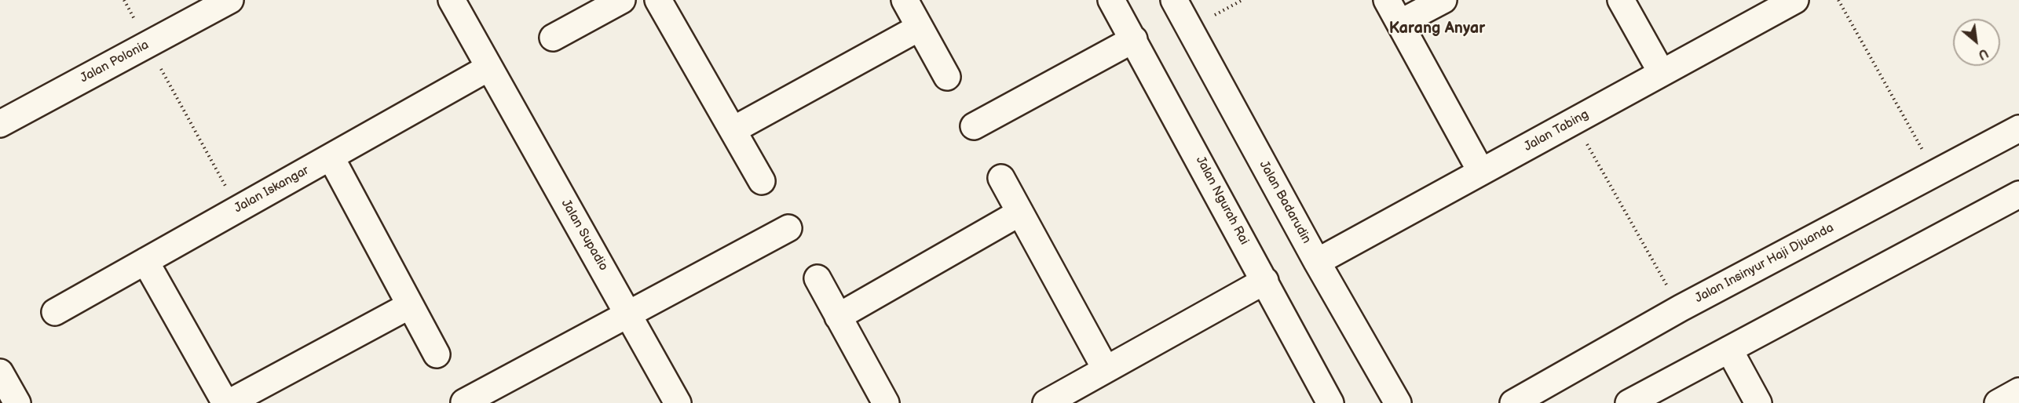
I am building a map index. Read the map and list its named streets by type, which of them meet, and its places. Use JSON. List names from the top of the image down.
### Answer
{
  "streets": {
    "street": [
      "Jalan Polonia",
      "Jalan Tabing",
      "Jalan Iskangar",
      "Jalan Ngurah Rai",
      "Jalan Badarudin",
      "Jalan Supadio",
      "Jalan Insinyur Haji Djuanda"
    ]
  },
  "crossings": [
    ["Jalan Tabing", "Jalan Badarudin"],
    ["Jalan Iskangar", "Jalan Supadio"]
  ],
  "districts": ["Karang Anyar"],
  "north": "bottom right"
}
